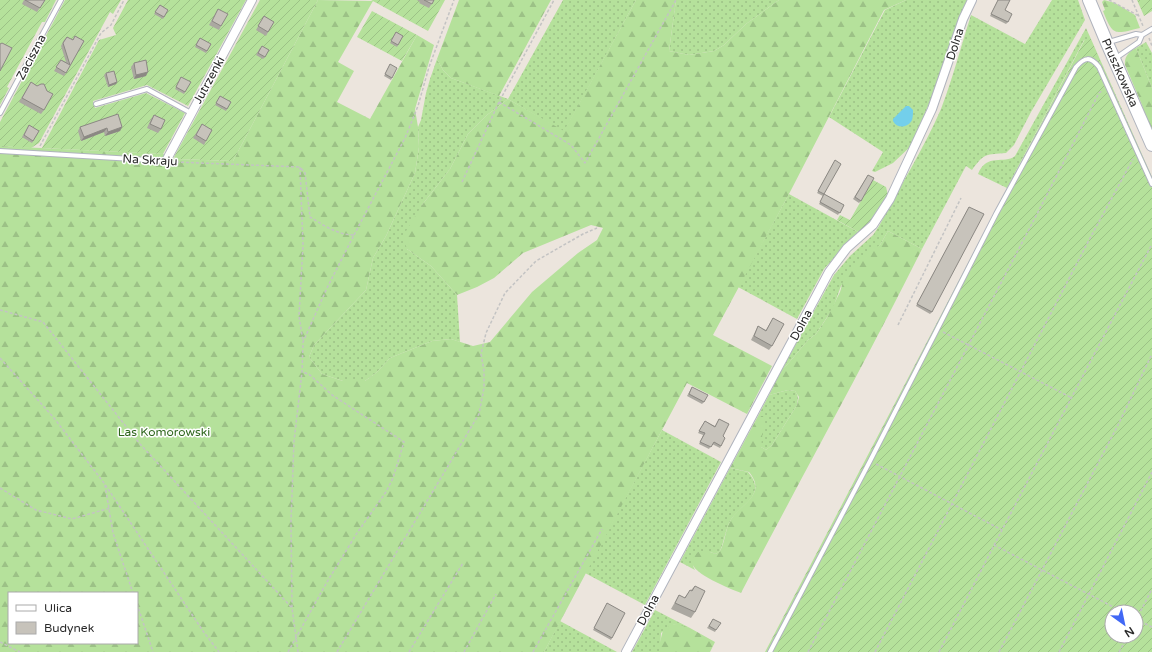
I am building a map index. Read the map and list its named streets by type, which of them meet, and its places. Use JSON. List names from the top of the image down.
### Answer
{
  "streets": {
    "street": ["Dolna", "Pruszkowska", "Jutrzenki"],
    "lane": ["Zaciszna", "Na Skraju"]
  },
  "crossings": [
    ["Jutrzenki", "Na Skraju"]
  ],
  "parks": ["Las Komorowski"],
  "legend": ["Ulica", "Budynek"],
  "north": "bottom right"
}
